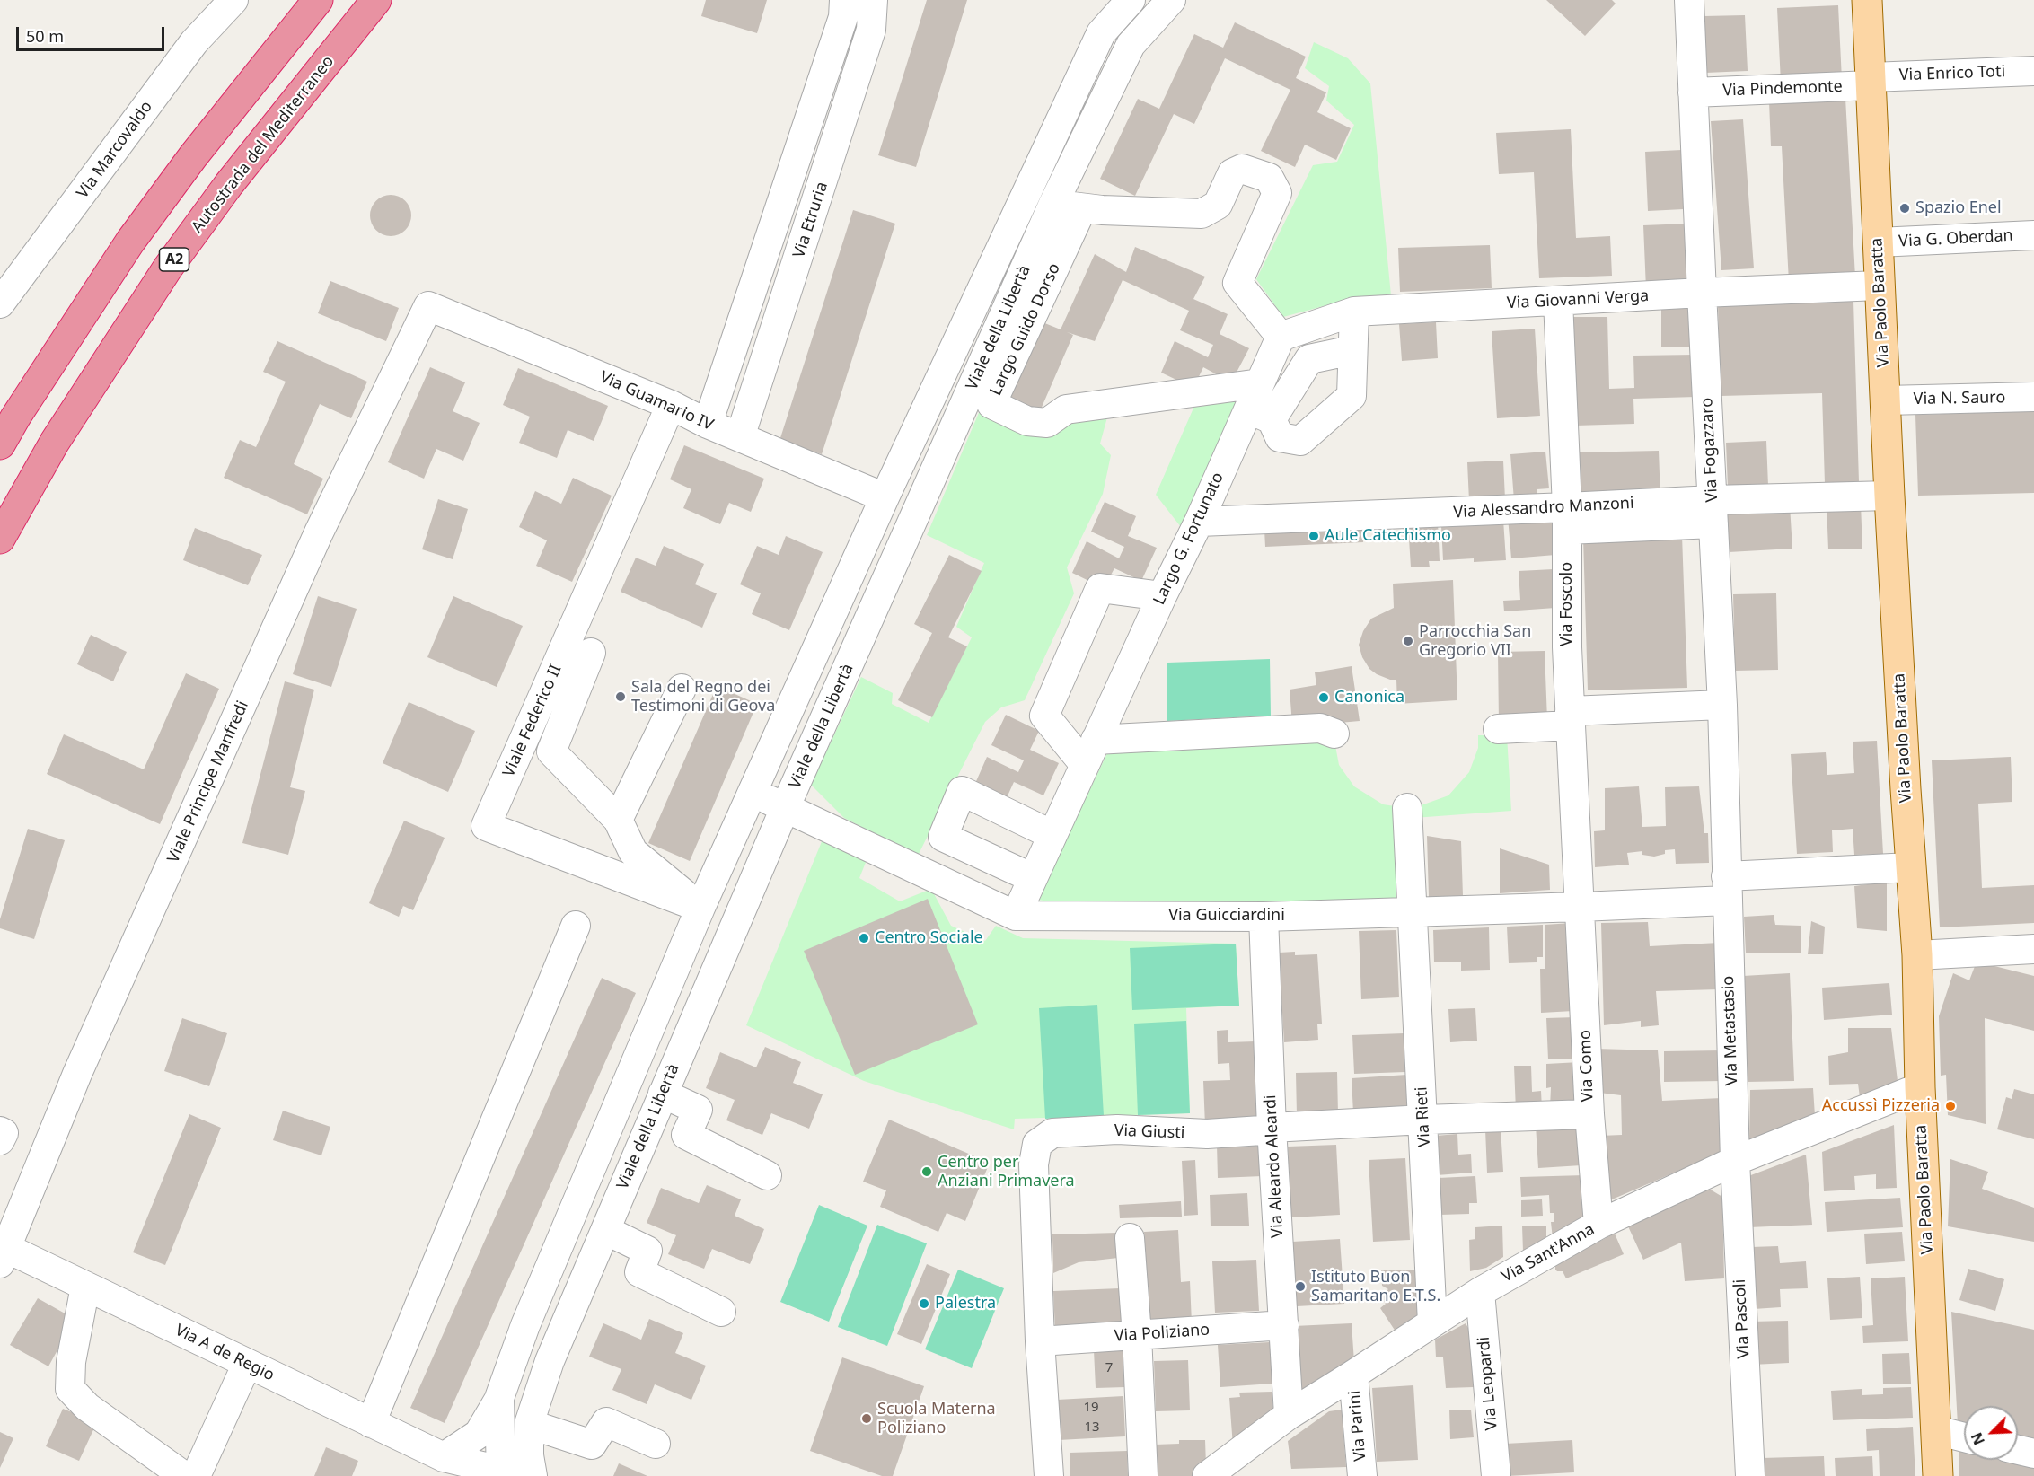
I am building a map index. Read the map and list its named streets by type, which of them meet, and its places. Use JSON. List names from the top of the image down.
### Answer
{
  "streets": {
    "highway": ["Autostrada del Mediterraneo", "A2"],
    "main road": ["Via Paolo Baratta"],
    "street": [
      "Via Enrico Toti",
      "Via Pindemonte",
      "Via Marcovaldo",
      "Via Etruria",
      "Via G. Oberdan",
      "Via Giovanni Verga",
      "Viale della Libertà",
      "Largo Guido Dorso",
      "Via N. Sauro",
      "Via Guamario IV",
      "Via Fogazzaro",
      "Via Alessandro Manzoni",
      "Largo G. Fortunato",
      "Via Foscolo",
      "Viale Federico II",
      "Viale Principe Manfredi",
      "Via Guicciardini",
      "Via Metastasio",
      "Via Como",
      "Via Rieti",
      "Via Giusti",
      "Via Aleardo Aleardi",
      "Via Sant'Anna",
      "Via Pascoli",
      "Via Poliziano",
      "Via A de Regio",
      "Via Leopardi",
      "Via Parini"
    ]
  },
  "crossings": [
    ["Via Enrico Toti", "Via Pindemonte"],
    ["Via Enrico Toti", "Via Paolo Baratta"],
    ["Via Pindemonte", "Via Paolo Baratta"],
    ["Via Pindemonte", "Via Fogazzaro"],
    ["Via Etruria", "Via Guamario IV"],
    ["Via G. Oberdan", "Via Paolo Baratta"],
    ["Via Giovanni Verga", "Via Paolo Baratta"],
    ["Via Giovanni Verga", "Via Fogazzaro"],
    ["Via Giovanni Verga", "Largo G. Fortunato"],
    ["Via Giovanni Verga", "Via Foscolo"],
    ["Via Paolo Baratta", "Via N. Sauro"],
    ["Via Paolo Baratta", "Via Alessandro Manzoni"],
    ["Via Paolo Baratta", "Via Guicciardini"],
    ["Via Paolo Baratta", "Via Sant'Anna"],
    ["Viale della Libertà", "Via Guamario IV"],
    ["Viale della Libertà", "Viale Federico II"],
    ["Viale della Libertà", "Via Guicciardini"],
    ["Viale della Libertà", "Via A de Regio"],
    ["Largo Guido Dorso", "Largo G. Fortunato"],
    ["Via Guamario IV", "Viale Federico II"],
    ["Via Guamario IV", "Viale Principe Manfredi"],
    ["Via Fogazzaro", "Via Alessandro Manzoni"],
    ["Via Fogazzaro", "Via Guicciardini"],
    ["Via Fogazzaro", "Via Metastasio"],
    ["Via Alessandro Manzoni", "Largo G. Fortunato"],
    ["Via Alessandro Manzoni", "Via Foscolo"],
    ["Largo G. Fortunato", "Via Guicciardini"],
    ["Via Foscolo", "Via Guicciardini"],
    ["Via Foscolo", "Via Como"],
    ["Viale Principe Manfredi", "Via A de Regio"],
    ["Via Guicciardini", "Via Metastasio"],
    ["Via Guicciardini", "Via Como"],
    ["Via Guicciardini", "Via Rieti"],
    ["Via Guicciardini", "Via Aleardo Aleardi"],
    ["Via Metastasio", "Via Sant'Anna"],
    ["Via Metastasio", "Via Pascoli"],
    ["Via Como", "Via Giusti"],
    ["Via Como", "Via Sant'Anna"],
    ["Via Rieti", "Via Giusti"],
    ["Via Rieti", "Via Sant'Anna"],
    ["Via Giusti", "Via Aleardo Aleardi"],
    ["Via Giusti", "Via Poliziano"],
    ["Via Aleardo Aleardi", "Via Sant'Anna"],
    ["Via Aleardo Aleardi", "Via Poliziano"],
    ["Via Sant'Anna", "Via Pascoli"],
    ["Via Sant'Anna", "Via Leopardi"],
    ["Via Sant'Anna", "Via Parini"]
  ],
  "places": [
    "Spazio Enel",
    "Aule Catechismo",
    "Parrocchia San Gregorio VII",
    "Sala del Regno dei Testimoni di Geova",
    "Canonica",
    "Centro Sociale",
    "Accussì Pizzeria",
    "Centro per Anziani Primavera",
    "Istituto Buon Samaritano E.T.S.",
    "Palestra",
    "Scuola Materna Poliziano"
  ],
  "house_numbers": ["7", "19", "13"],
  "scale_bar": "50 m",
  "north": "bottom left"
}
